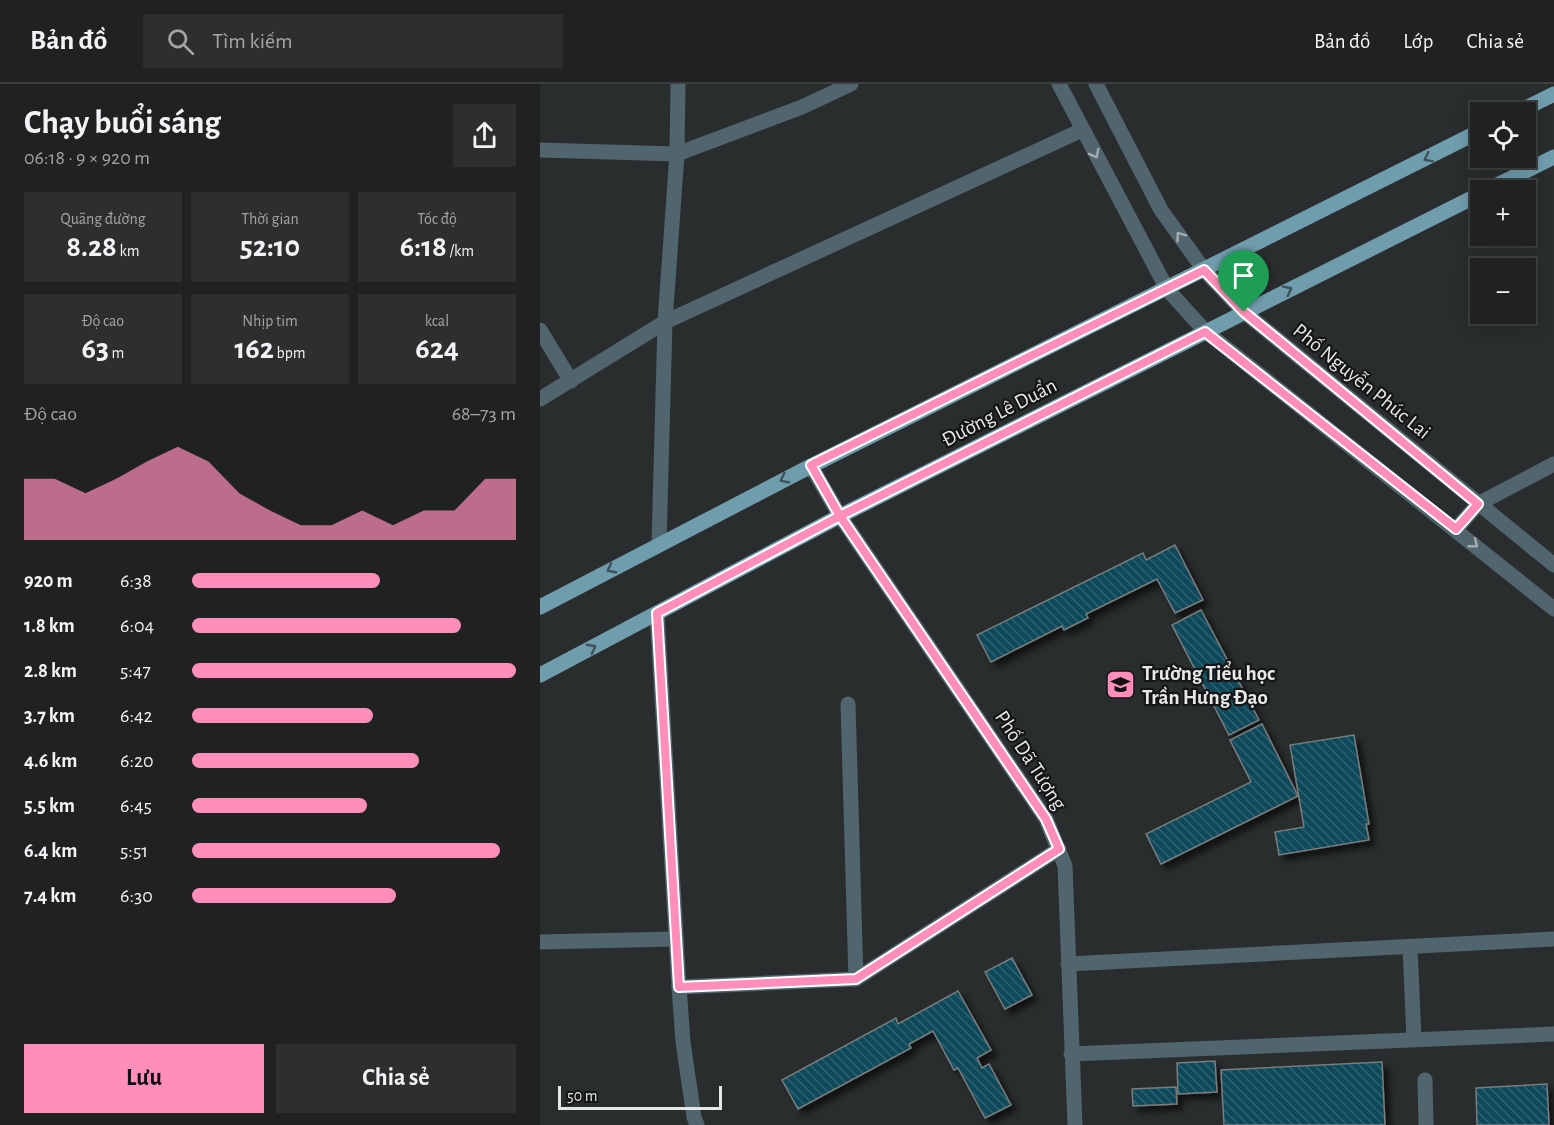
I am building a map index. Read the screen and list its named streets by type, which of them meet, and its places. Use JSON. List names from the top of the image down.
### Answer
{
  "streets": {
    "main road": ["Đường Lê Duẩn"],
    "street": ["Phố Nguyễn Phúc Lai", "Phố Dã Tượng"]
  },
  "crossings": [
    ["Phố Nguyễn Phúc Lai", "Đường Lê Duẩn"],
    ["Đường Lê Duẩn", "Phố Dã Tượng"]
  ],
  "places": {
    "school or university": ["Trường Tiểu học Trần Hưng Đạo"]
  },
  "scale_bar": "50 m",
  "page": {
    "header": "Bản đồ",
    "search": "Tìm kiếm",
    "nav": ["Bản đồ", "Lớp", "Chia sẻ"],
    "heading": ["Chạy buổi sáng", "06:18 · 9 × 920 m"],
    "map_buttons": ["+", "−"],
    "stats": [
      ["Quãng đường", "8.28 km"],
      ["Thời gian", "52:10"],
      ["Tốc độ", "6:18 /km"],
      ["Độ cao", "63 m"],
      ["Nhịp tim", "162 bpm"],
      ["kcal", "624"]
    ],
    "chart": ["Độ cao", "68–73 m"],
    "list": [
      {
        "name": "920 m",
        "note": "6:38"
      },
      {
        "name": "1.8 km",
        "note": "6:04"
      },
      {
        "name": "2.8 km",
        "note": "5:47"
      },
      {
        "name": "3.7 km",
        "note": "6:42"
      },
      {
        "name": "4.6 km",
        "note": "6:20"
      },
      {
        "name": "5.5 km",
        "note": "6:45"
      },
      {
        "name": "6.4 km",
        "note": "5:51"
      },
      {
        "name": "7.4 km",
        "note": "6:30"
      }
    ],
    "buttons": ["Lưu", "Chia sẻ"],
    "scale": "50 m"
  }
}
